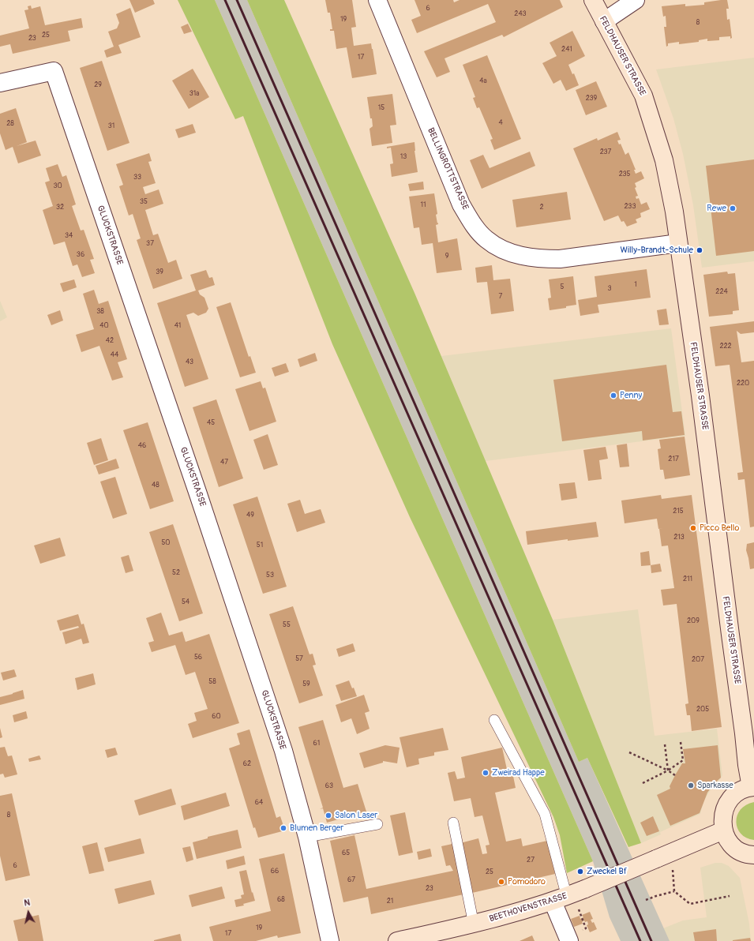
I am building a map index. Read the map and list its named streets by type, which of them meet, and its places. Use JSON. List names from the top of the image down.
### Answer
{
  "streets": {
    "street": [
      "FELDHAUSER STRASSE",
      "BELLINGROTTSTRASSE",
      "GLUCKSTRASSE",
      "BEETHOVENSTRASSE"
    ]
  },
  "crossings": [
    ["FELDHAUSER STRASSE", "BELLINGROTTSTRASSE"]
  ],
  "places": [
    "Rewe",
    "Willy-Brandt-Schule",
    "Penny",
    "Picco Bello",
    "Zweirad Happe",
    "Sparkasse",
    "Salon Laser",
    "Blumen Berger",
    "Zweckel Bf",
    "Pomodoro"
  ],
  "house_numbers": [
    "6",
    "243",
    "19",
    "8",
    "25",
    "23",
    "241",
    "17",
    "4a",
    "29",
    "31a",
    "239",
    "15",
    "4",
    "28",
    "31",
    "237",
    "13",
    "235",
    "33",
    "30",
    "35",
    "11",
    "233",
    "32",
    "2",
    "34",
    "37",
    "36",
    "9",
    "39",
    "1",
    "5",
    "3",
    "224",
    "7",
    "38",
    "40",
    "41",
    "42",
    "222",
    "44",
    "43",
    "220",
    "45",
    "46",
    "217",
    "47",
    "48",
    "215",
    "49",
    "213",
    "50",
    "51",
    "52",
    "53",
    "211",
    "54",
    "209",
    "55",
    "56",
    "57",
    "207",
    "58",
    "59",
    "205",
    "60",
    "61",
    "62",
    "63",
    "64",
    "8",
    "65",
    "27",
    "6",
    "66",
    "25",
    "67",
    "23",
    "68",
    "21",
    "19",
    "17"
  ],
  "north": "top"
}
